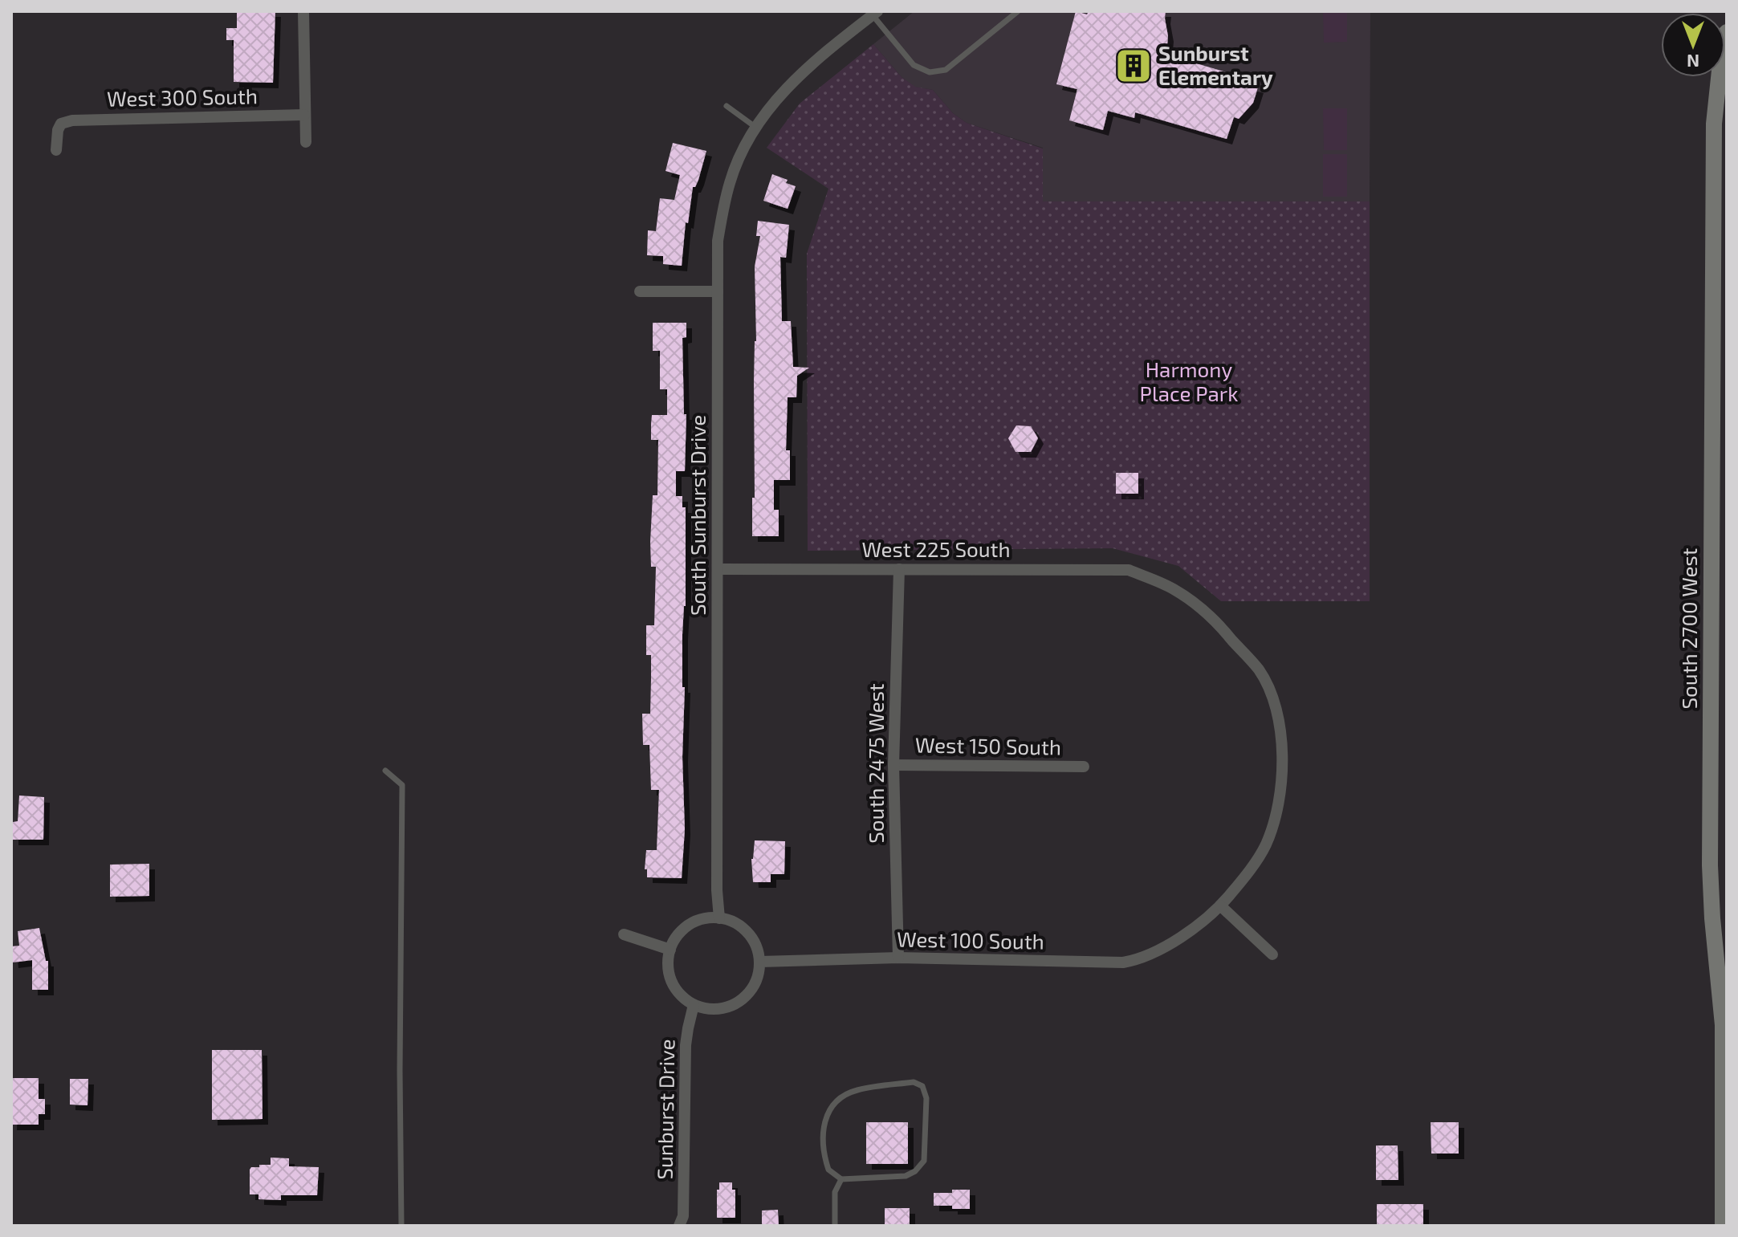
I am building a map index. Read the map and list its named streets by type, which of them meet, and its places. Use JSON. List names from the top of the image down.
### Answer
{
  "streets": {
    "main road": ["South 2700 West"],
    "street": [
      "West 300 South",
      "South Sunburst Drive",
      "West 225 South",
      "West 150 South",
      "South 2475 West",
      "West 100 South",
      "Sunburst Drive"
    ]
  },
  "crossings": [
    ["South Sunburst Drive", "West 225 South"],
    ["South Sunburst Drive", "West 100 South"],
    ["South Sunburst Drive", "Sunburst Drive"],
    ["West 225 South", "South 2475 West"],
    ["West 225 South", "West 100 South"],
    ["West 150 South", "South 2475 West"],
    ["South 2475 West", "West 100 South"],
    ["West 100 South", "Sunburst Drive"]
  ],
  "parks": ["Harmony Place Park"],
  "places": {
    "building": ["Sunburst Elementary"]
  },
  "north": "bottom"
}
